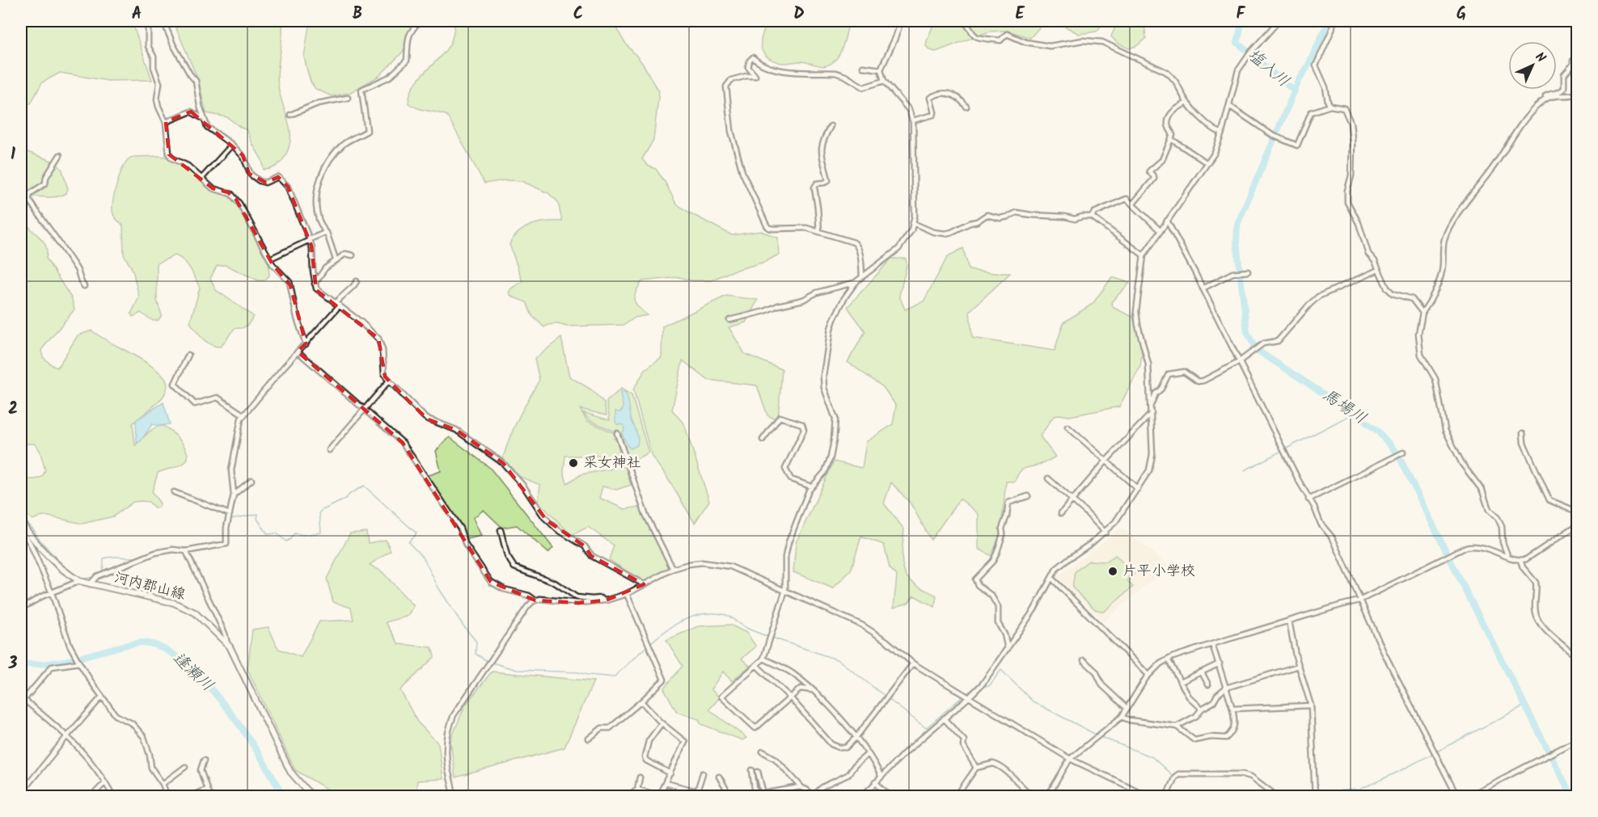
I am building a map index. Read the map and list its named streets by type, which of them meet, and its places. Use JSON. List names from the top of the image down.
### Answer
{
  "streets": {
    "main road": ["河内郡山線"]
  },
  "water": ["塩入川", "馬場川", "逢瀬川"],
  "places": ["采女神社", "片平小学校"],
  "north": "top right",
  "grid": {
    "columns": [
      "A",
      "B",
      "C",
      "D",
      "E",
      "F",
      "G"
    ],
    "rows": ["1", "2", "3"]
  }
}
